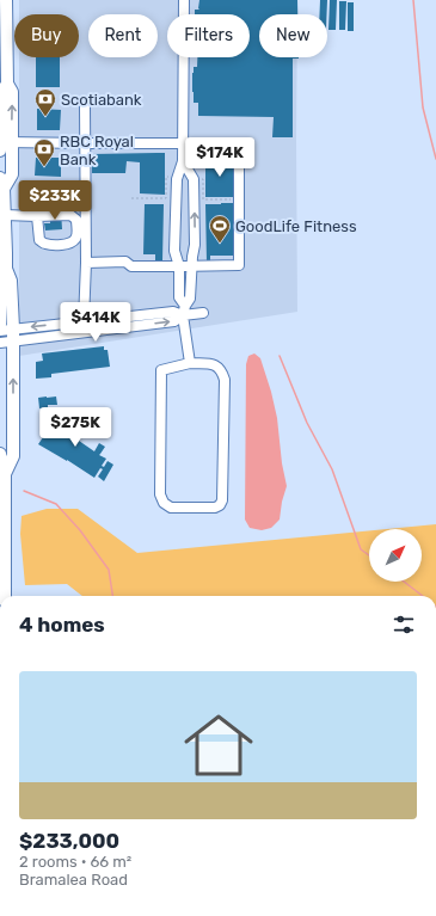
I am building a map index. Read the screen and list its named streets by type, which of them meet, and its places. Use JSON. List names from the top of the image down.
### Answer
{
  "places": {
    "bank": ["Scotiabank", "RBC Royal Bank"],
    "sports": ["GoodLife Fitness"]
  },
  "north": "top right",
  "page": {
    "chip": [
      "Buy",
      "Rent",
      "Filters",
      "New"
    ],
    "price": [
      "$174K",
      "$233K",
      "$414K",
      "$275K"
    ],
    "heading": "4 homes",
    "list": [
      {
        "name": "$233,000",
        "note": "2 rooms · 66 m² · Bramalea Road"
      }
    ]
  }
}
